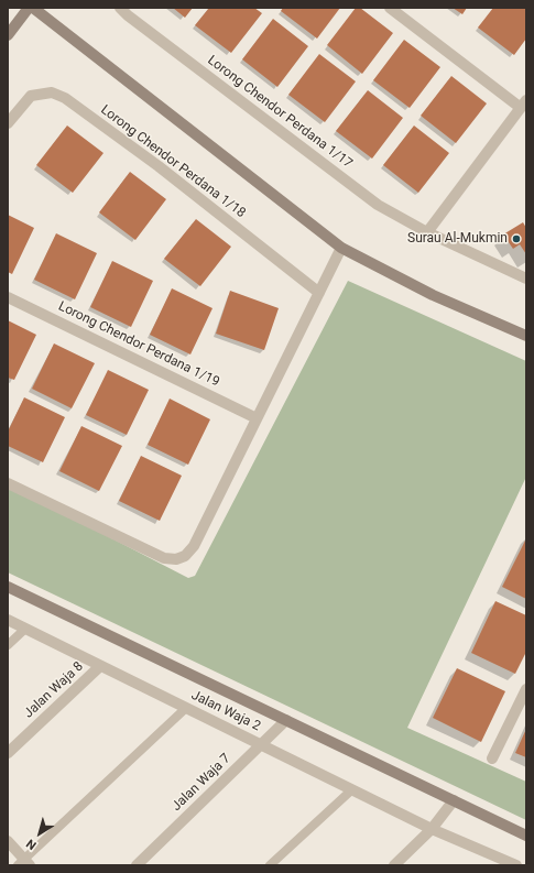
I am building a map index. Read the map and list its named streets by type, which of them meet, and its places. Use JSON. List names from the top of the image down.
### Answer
{
  "streets": {
    "street": [
      "Lorong Chendor Perdana 1/17",
      "Lorong Chendor Perdana 1/18",
      "Lorong Chendor Perdana 1/19",
      "Jalan Waja 8",
      "Jalan Waja 2",
      "Jalan Waja 7"
    ]
  },
  "crossings": [
    ["Jalan Waja 8", "Jalan Waja 2"],
    ["Jalan Waja 2", "Jalan Waja 7"]
  ],
  "places": ["Surau Al-Mukmin"],
  "north": "bottom left"
}
